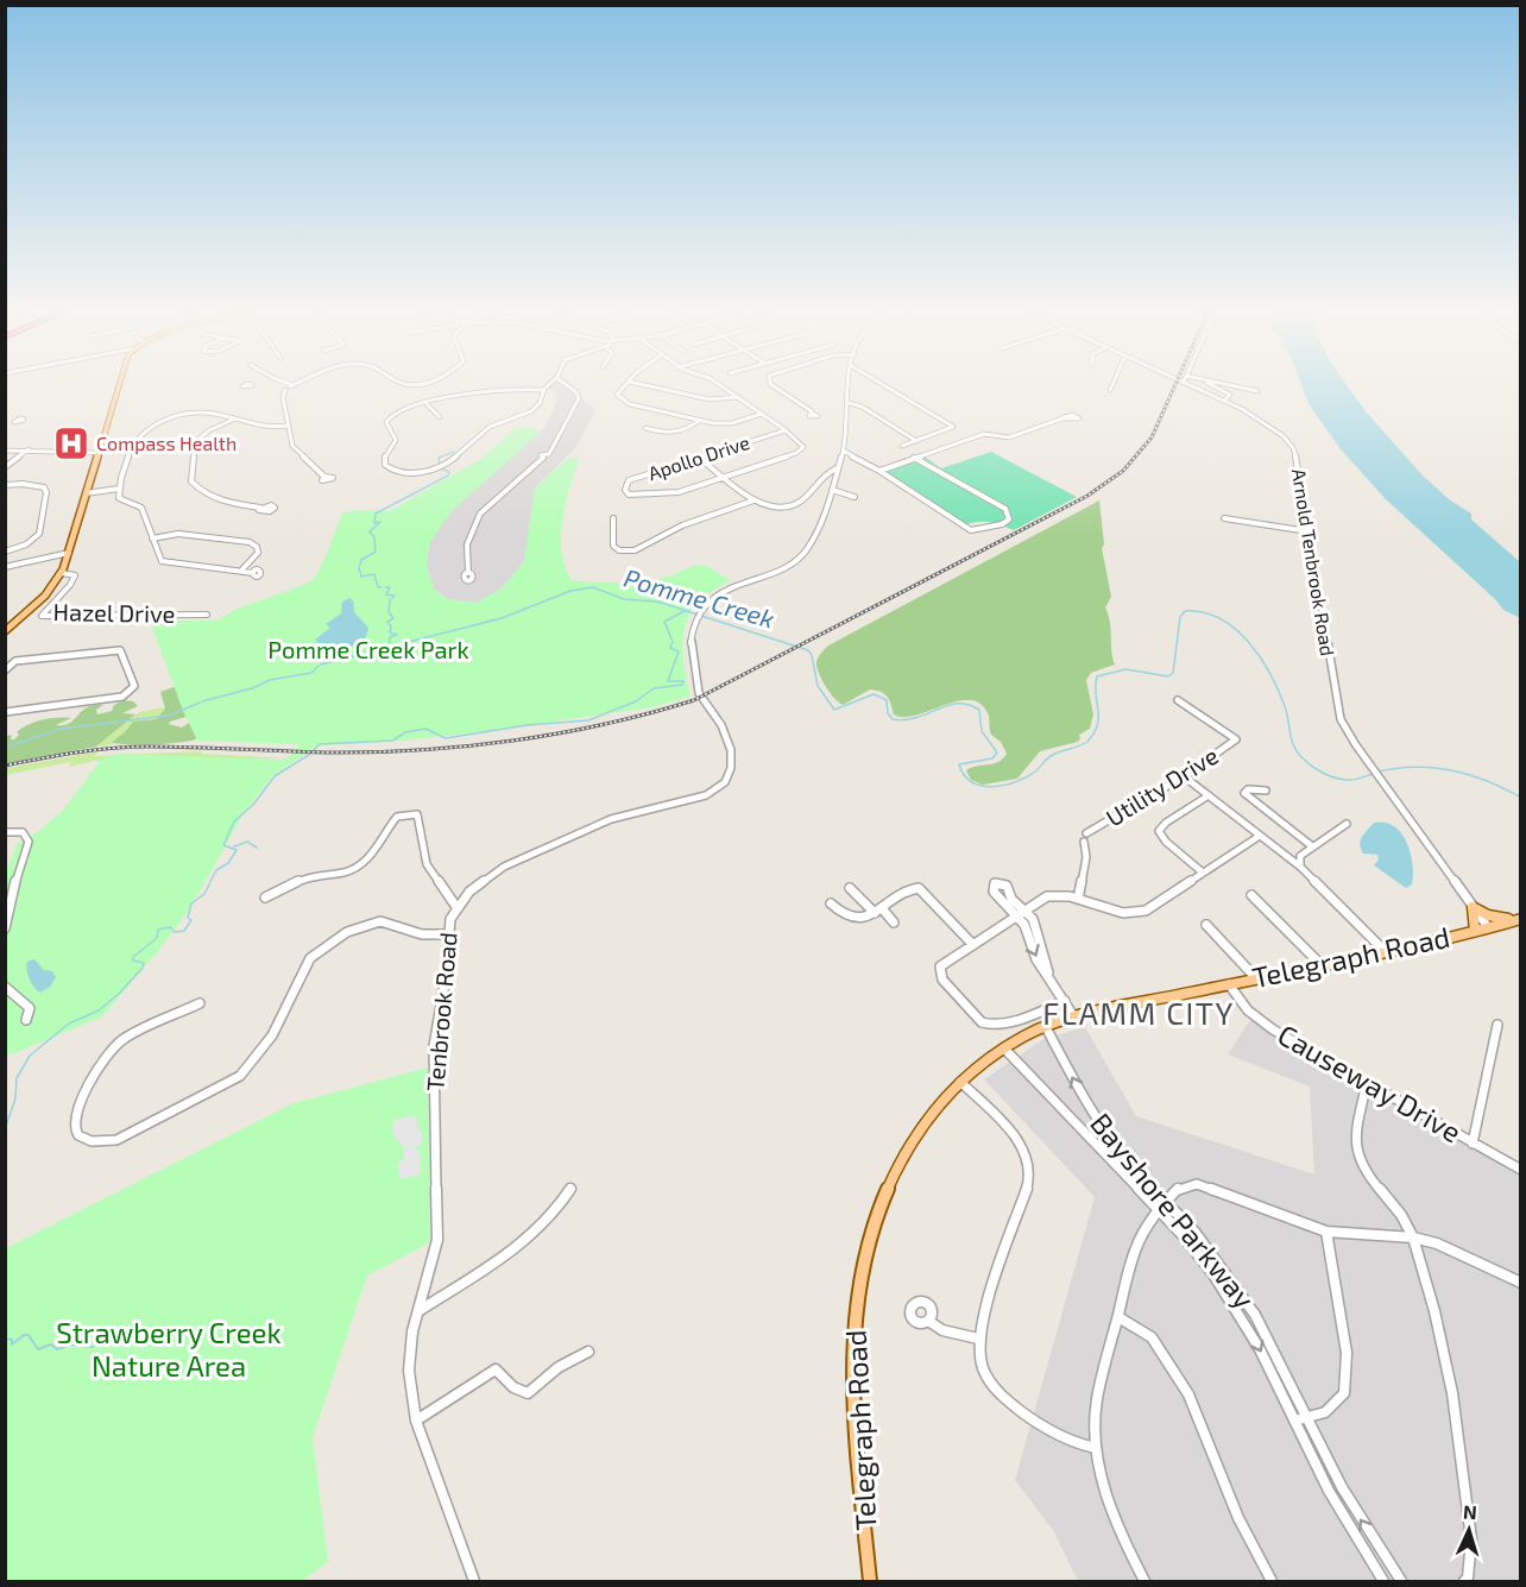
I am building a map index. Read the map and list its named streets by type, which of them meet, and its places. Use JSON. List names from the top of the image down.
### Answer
{
  "streets": {
    "main road": ["Telegraph Road"],
    "street": [
      "Apollo Drive",
      "Arnold Tenbrook Road",
      "Hazel Drive",
      "Utility Drive",
      "Tenbrook Road",
      "Causeway Drive",
      "Bayshore Parkway"
    ]
  },
  "crossings": [
    ["Arnold Tenbrook Road", "Telegraph Road"],
    ["Telegraph Road", "Causeway Drive"],
    ["Telegraph Road", "Bayshore Parkway"]
  ],
  "districts": ["FLAMM CITY"],
  "water": ["Pomme Creek"],
  "parks": ["Pomme Creek Park", "Strawberry Creek Nature Area"],
  "places": {
    "hospital": ["Compass Health"]
  },
  "north": "top"
}
